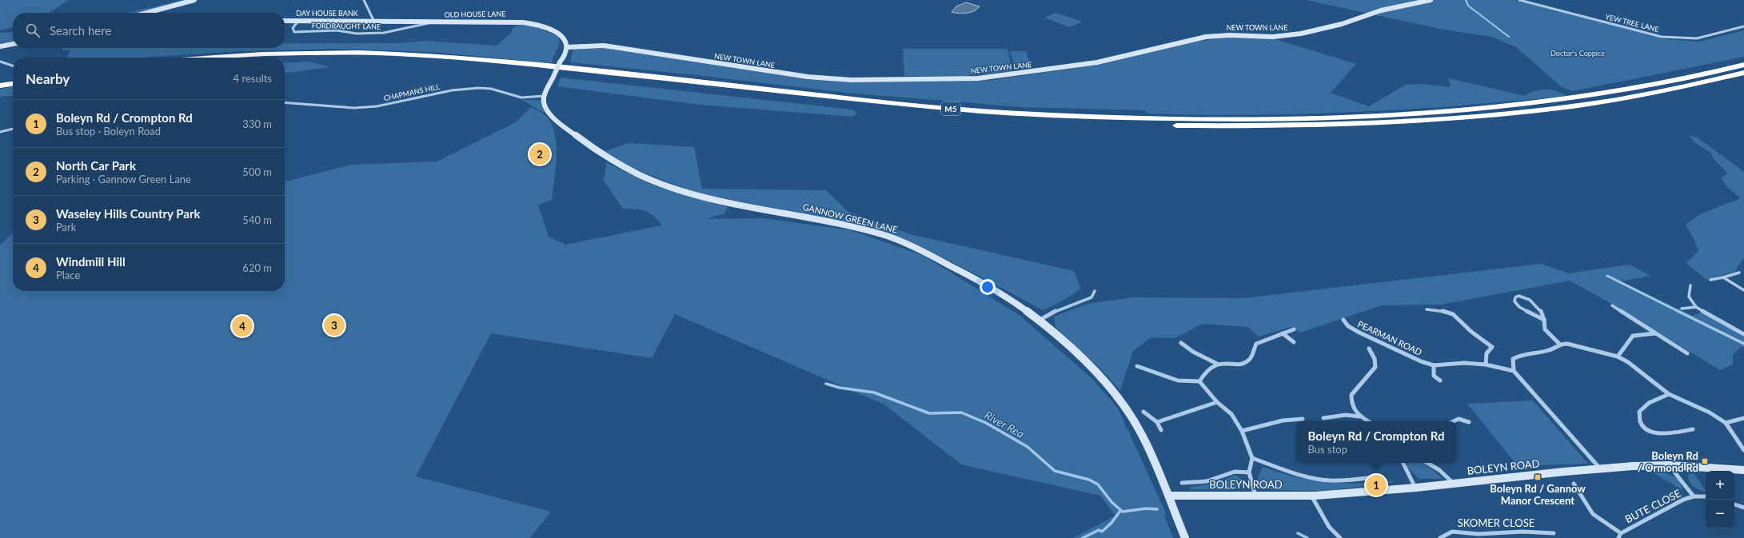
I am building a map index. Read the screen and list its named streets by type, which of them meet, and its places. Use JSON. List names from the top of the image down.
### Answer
{
  "streets": {
    "highway": ["M5"],
    "street": [
      "DAY HOUSE BANK",
      "OLD HOUSE LANE",
      "YEW TREE LANE",
      "FORDRAUGHT LANE",
      "NEW TOWN LANE",
      "CHAPMANS HILL",
      "GANNOW GREEN LANE",
      "PEARMAN ROAD",
      "BOLEYN ROAD",
      "BUTE CLOSE",
      "SKOMER CLOSE"
    ]
  },
  "crossings": [
    ["DAY HOUSE BANK", "OLD HOUSE LANE"],
    ["DAY HOUSE BANK", "FORDRAUGHT LANE"],
    ["OLD HOUSE LANE", "FORDRAUGHT LANE"],
    ["OLD HOUSE LANE", "NEW TOWN LANE"],
    ["CHAPMANS HILL", "GANNOW GREEN LANE"],
    ["GANNOW GREEN LANE", "BOLEYN ROAD"]
  ],
  "water": ["River Rea"],
  "parks": ["Doctor's Coppice"],
  "places": {
    "transit": ["Boleyn Rd / Ormond Rd", "Boleyn Rd / Gannow Manor Crescent"]
  },
  "page": {
    "search": "Search here",
    "heading": ["Nearby", "4 results"],
    "list": [
      {
        "mark": "1",
        "name": "Boleyn Rd / Crompton Rd",
        "note": "Bus stop · Boleyn Road",
        "value": "330 m"
      },
      {
        "mark": "2",
        "name": "North Car Park",
        "note": "Parking · Gannow Green Lane",
        "value": "500 m"
      },
      {
        "mark": "3",
        "name": "Waseley Hills Country Park",
        "note": "Park",
        "value": "540 m"
      },
      {
        "mark": "4",
        "name": "Windmill Hill",
        "note": "Place",
        "value": "620 m"
      }
    ],
    "pins": [
      "2",
      "3",
      "4",
      "1"
    ],
    "popup": ["Boleyn Rd / Crompton Rd", "Bus stop"],
    "map_buttons": ["+", "−"]
  }
}
